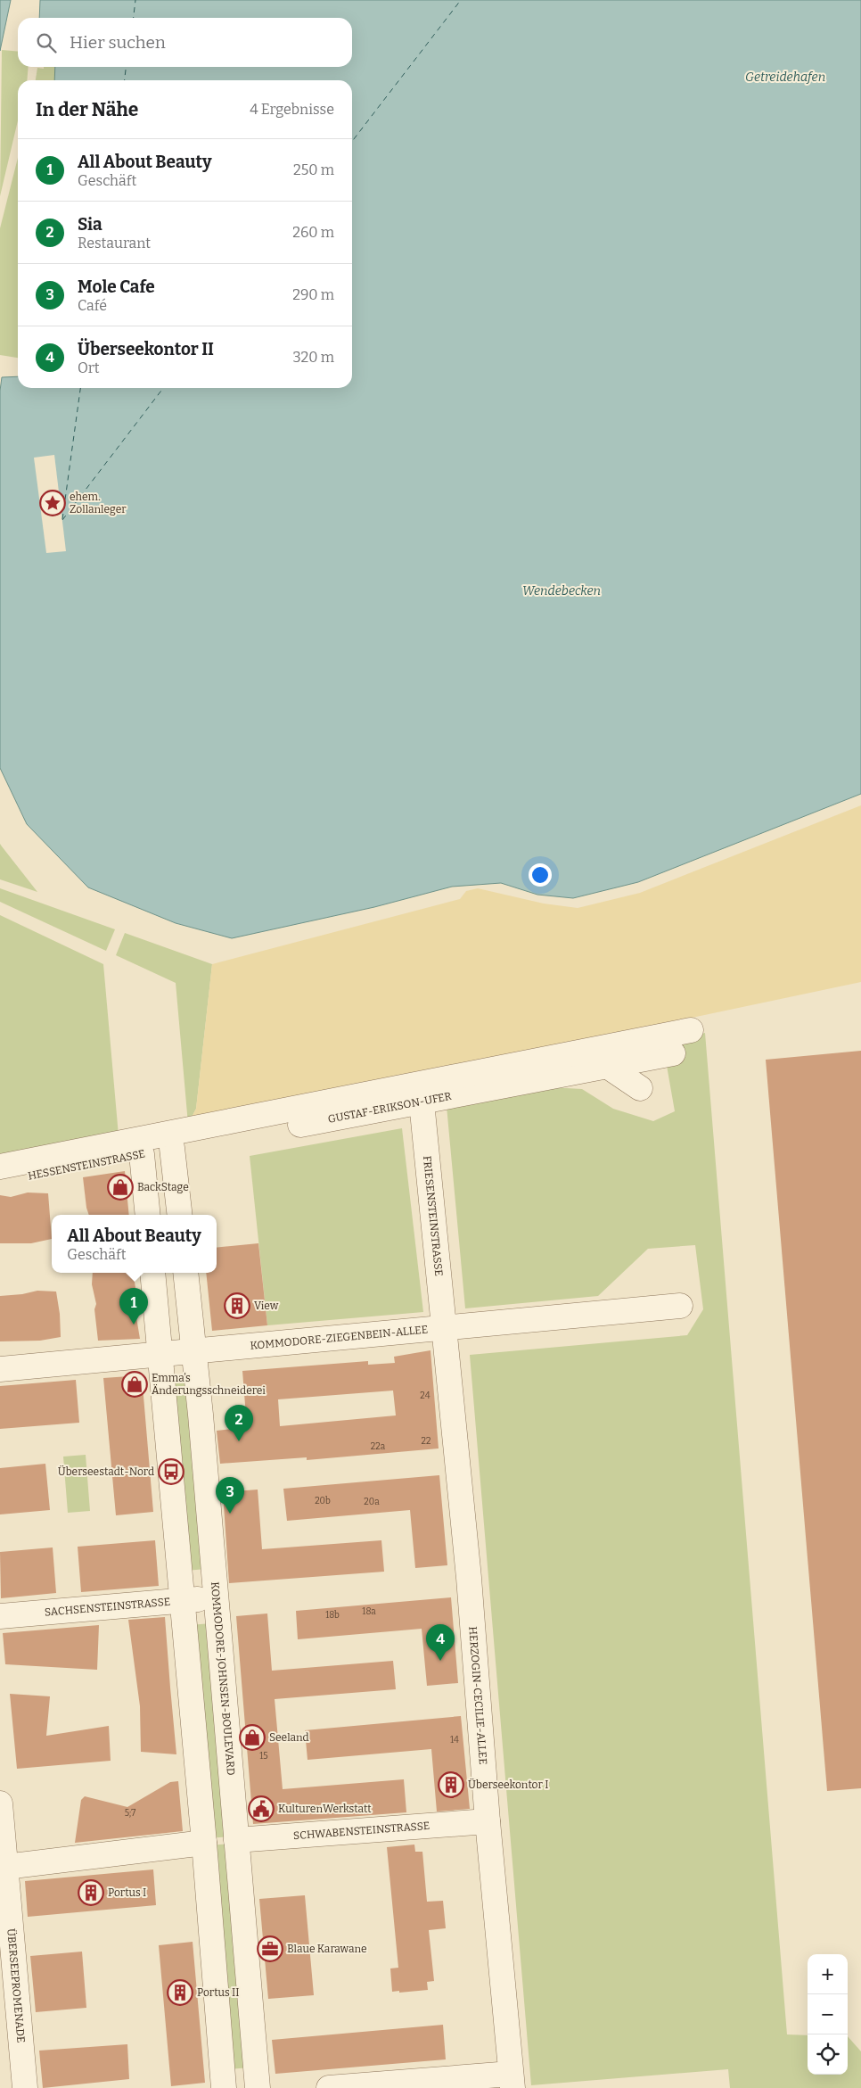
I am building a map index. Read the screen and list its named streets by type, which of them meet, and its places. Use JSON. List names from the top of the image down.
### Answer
{
  "streets": {
    "street": [
      "GUSTAF-ERIKSON-UFER",
      "HESSENSTEINSTRASSE",
      "FRIESENSTEINSTRASSE",
      "KOMMODORE-ZIEGENBEIN-ALLEE",
      "SACHSENSTEINSTRASSE",
      "KOMMODORE-JOHNSEN-BOULEVARD",
      "HERZOGIN-CECILIE-ALLEE",
      "SCHWABENSTEINSTRASSE",
      "ÜBERSEEPROMENADE"
    ]
  },
  "crossings": [
    ["GUSTAF-ERIKSON-UFER", "HESSENSTEINSTRASSE"],
    ["GUSTAF-ERIKSON-UFER", "FRIESENSTEINSTRASSE"],
    ["FRIESENSTEINSTRASSE", "KOMMODORE-ZIEGENBEIN-ALLEE"],
    ["FRIESENSTEINSTRASSE", "HERZOGIN-CECILIE-ALLEE"],
    ["KOMMODORE-ZIEGENBEIN-ALLEE", "KOMMODORE-JOHNSEN-BOULEVARD"],
    ["KOMMODORE-ZIEGENBEIN-ALLEE", "HERZOGIN-CECILIE-ALLEE"],
    ["SACHSENSTEINSTRASSE", "KOMMODORE-JOHNSEN-BOULEVARD"],
    ["KOMMODORE-JOHNSEN-BOULEVARD", "SCHWABENSTEINSTRASSE"],
    ["HERZOGIN-CECILIE-ALLEE", "SCHWABENSTEINSTRASSE"]
  ],
  "water": ["Getreidehafen", "Wendebecken"],
  "places": {
    "place": ["ehem. Zollanleger"],
    "shop": ["BackStage", "Emma’s Änderungsschneiderei", "Seeland"],
    "building": [
      "View",
      "Überseekontor I",
      "Portus I",
      "Portus II"
    ],
    "bus stop": ["Überseestadt-Nord"],
    "public building": ["KulturenWerkstatt"],
    "office": ["Blaue Karawane"]
  },
  "house_numbers": [
    "24",
    "22",
    "22a",
    "20b",
    "20a",
    "18a",
    "18b",
    "14",
    "15",
    "5;7"
  ],
  "page": {
    "search": "Hier suchen",
    "heading": ["In der Nähe", "4 Ergebnisse"],
    "list": [
      {
        "mark": "1",
        "name": "All About Beauty",
        "note": "Geschäft",
        "value": "250 m"
      },
      {
        "mark": "2",
        "name": "Sia",
        "note": "Restaurant",
        "value": "260 m"
      },
      {
        "mark": "3",
        "name": "Mole Cafe",
        "note": "Café",
        "value": "290 m"
      },
      {
        "mark": "4",
        "name": "Überseekontor II",
        "note": "Ort",
        "value": "320 m"
      }
    ],
    "popup": ["All About Beauty", "Geschäft"],
    "pins": [
      "1",
      "2",
      "3",
      "4"
    ],
    "map_buttons": ["+", "−"]
  }
}
